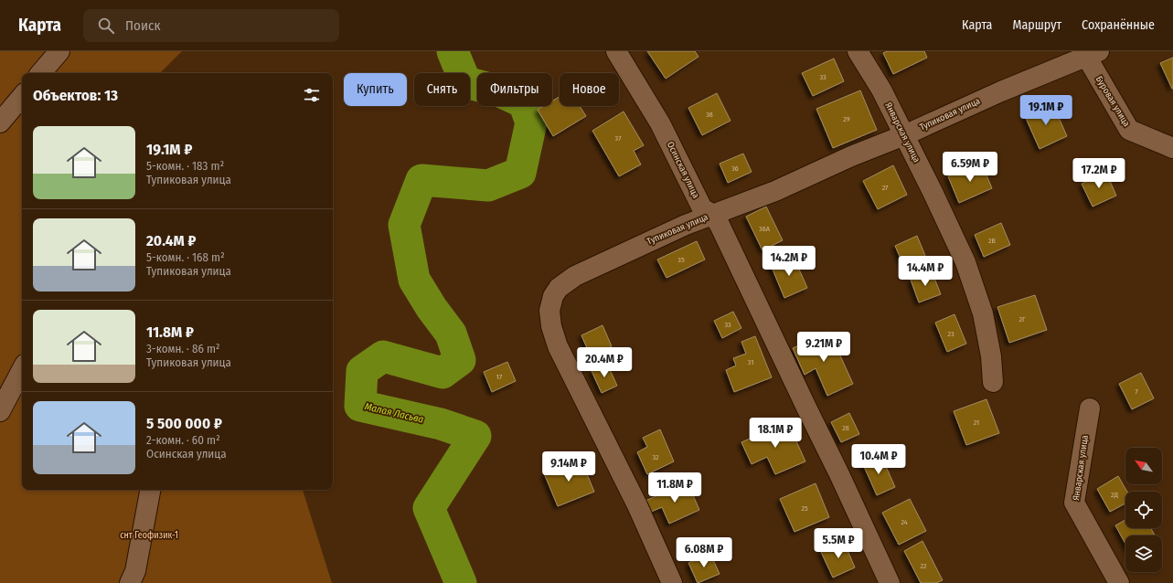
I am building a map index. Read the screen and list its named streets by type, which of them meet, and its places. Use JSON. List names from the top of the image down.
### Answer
{
  "streets": {
    "street": [
      "Буровая улица",
      "Тупиковая улица",
      "Январская улица",
      "Осинская улица"
    ]
  },
  "crossings": [
    ["Буровая улица", "Тупиковая улица"],
    ["Тупиковая улица", "Январская улица"],
    ["Тупиковая улица", "Осинская улица"]
  ],
  "water": ["Малая Ласьва"],
  "parks": ["снт Геофизик-1"],
  "house_numbers": [
    "33",
    "38",
    "29",
    "37",
    "36",
    "27",
    "36А",
    "2В",
    "35",
    "2Г",
    "33",
    "23",
    "31",
    "17",
    "7",
    "21",
    "28",
    "32",
    "2Д",
    "25",
    "24",
    "22"
  ],
  "north": "top left",
  "page": {
    "header": "Карта",
    "search": "Поиск",
    "nav": ["Карта", "Маршрут", "Сохранённые"],
    "chip": [
      "Купить",
      "Снять",
      "Фильтры",
      "Новое"
    ],
    "heading": "Объектов: 13",
    "price": [
      "19.1M ₽",
      "6.59M ₽",
      "17.2M ₽",
      "14.2M ₽",
      "14.4M ₽",
      "9.21M ₽",
      "20.4M ₽",
      "18.1M ₽",
      "10.4M ₽",
      "9.14M ₽",
      "11.8M ₽",
      "5.5M ₽",
      "6.08M ₽"
    ],
    "list": [
      {
        "name": "19.1M ₽",
        "note": "5-комн. · 183 m² · Тупиковая улица"
      },
      {
        "name": "20.4M ₽",
        "note": "5-комн. · 168 m² · Тупиковая улица"
      },
      {
        "name": "11.8M ₽",
        "note": "3-комн. · 86 m² · Тупиковая улица"
      },
      {
        "name": "5 500 000 ₽",
        "note": "2-комн. · 60 m² · Осинская улица"
      }
    ]
  }
}
